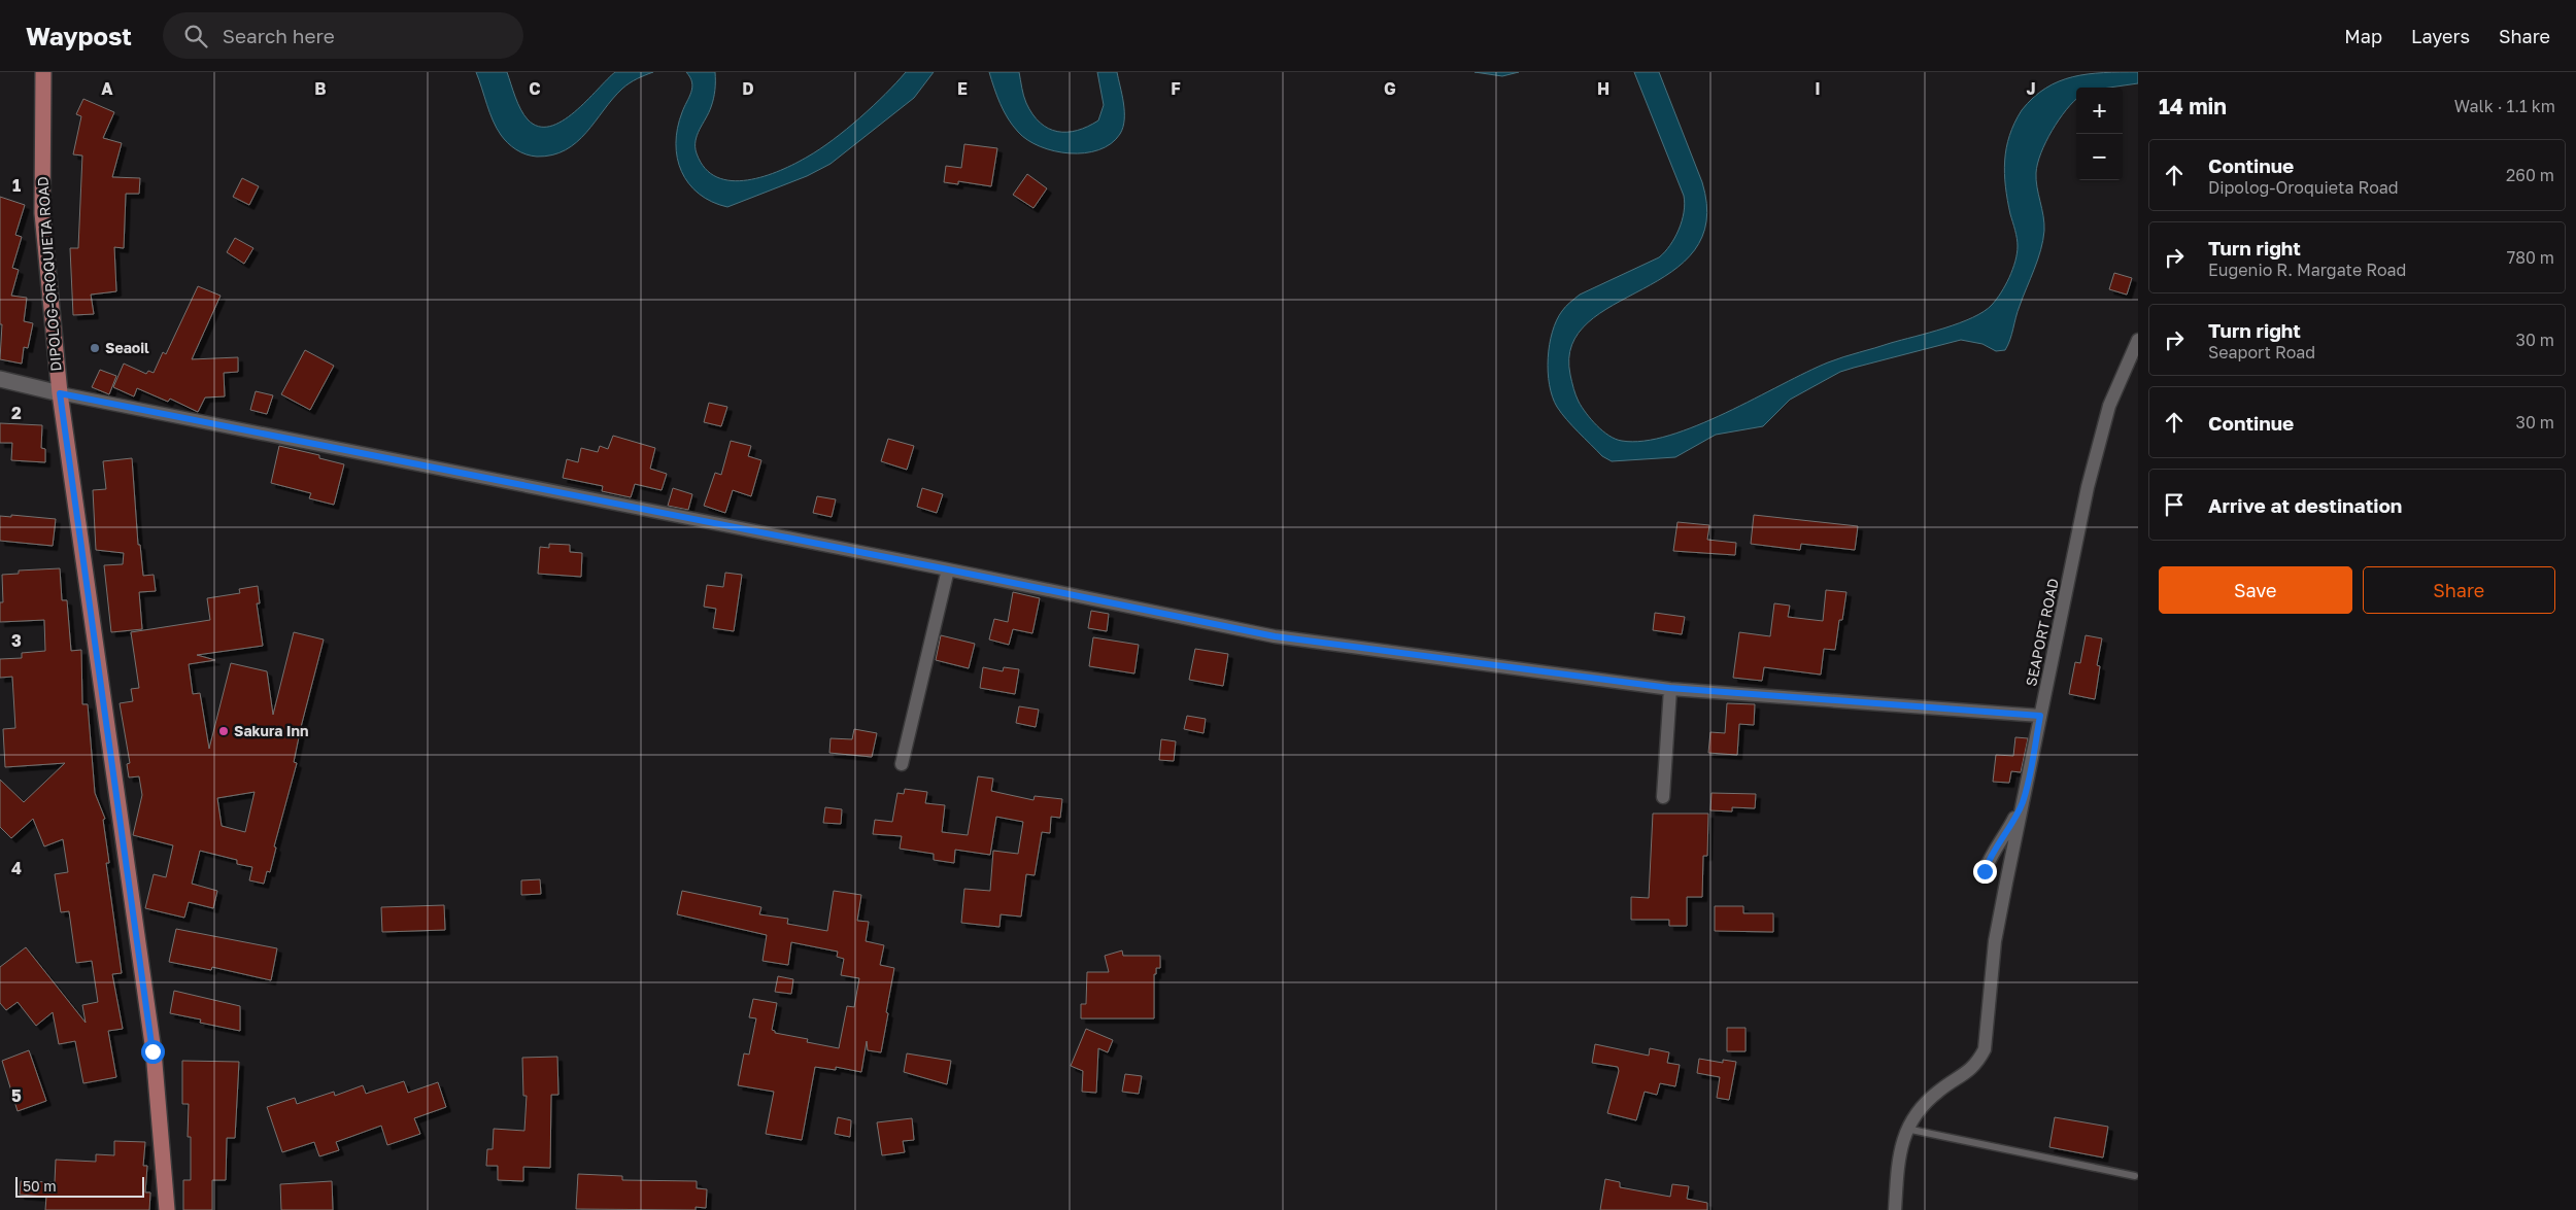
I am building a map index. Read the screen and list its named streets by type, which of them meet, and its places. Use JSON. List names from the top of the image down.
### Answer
{
  "streets": {
    "main road": ["DIPOLOG-OROQUIETA ROAD"],
    "street": ["SEAPORT ROAD"]
  },
  "places": ["Seaoil", "Sakura Inn"],
  "scale_bar": "50 m",
  "page": {
    "header": "Waypost",
    "search": "Search here",
    "nav": ["Map", "Layers", "Share"],
    "heading": ["14 min", "Walk · 1.1 km"],
    "map_buttons": ["+", "−"],
    "list": [
      ["Continue", "Dipolog-Oroquieta Road", "260 m"],
      ["Turn right", "Eugenio R. Margate Road", "780 m"],
      ["Turn right", "Seaport Road", "30 m"],
      ["Continue", "30 m"],
      "Arrive at destination"
    ],
    "buttons": ["Save", "Share"],
    "scale": "50 m"
  },
  "grid": {
    "columns": [
      "A",
      "B",
      "C",
      "D",
      "E",
      "F",
      "G",
      "H",
      "I",
      "J"
    ],
    "rows": [
      "1",
      "2",
      "3",
      "4",
      "5"
    ]
  }
}
